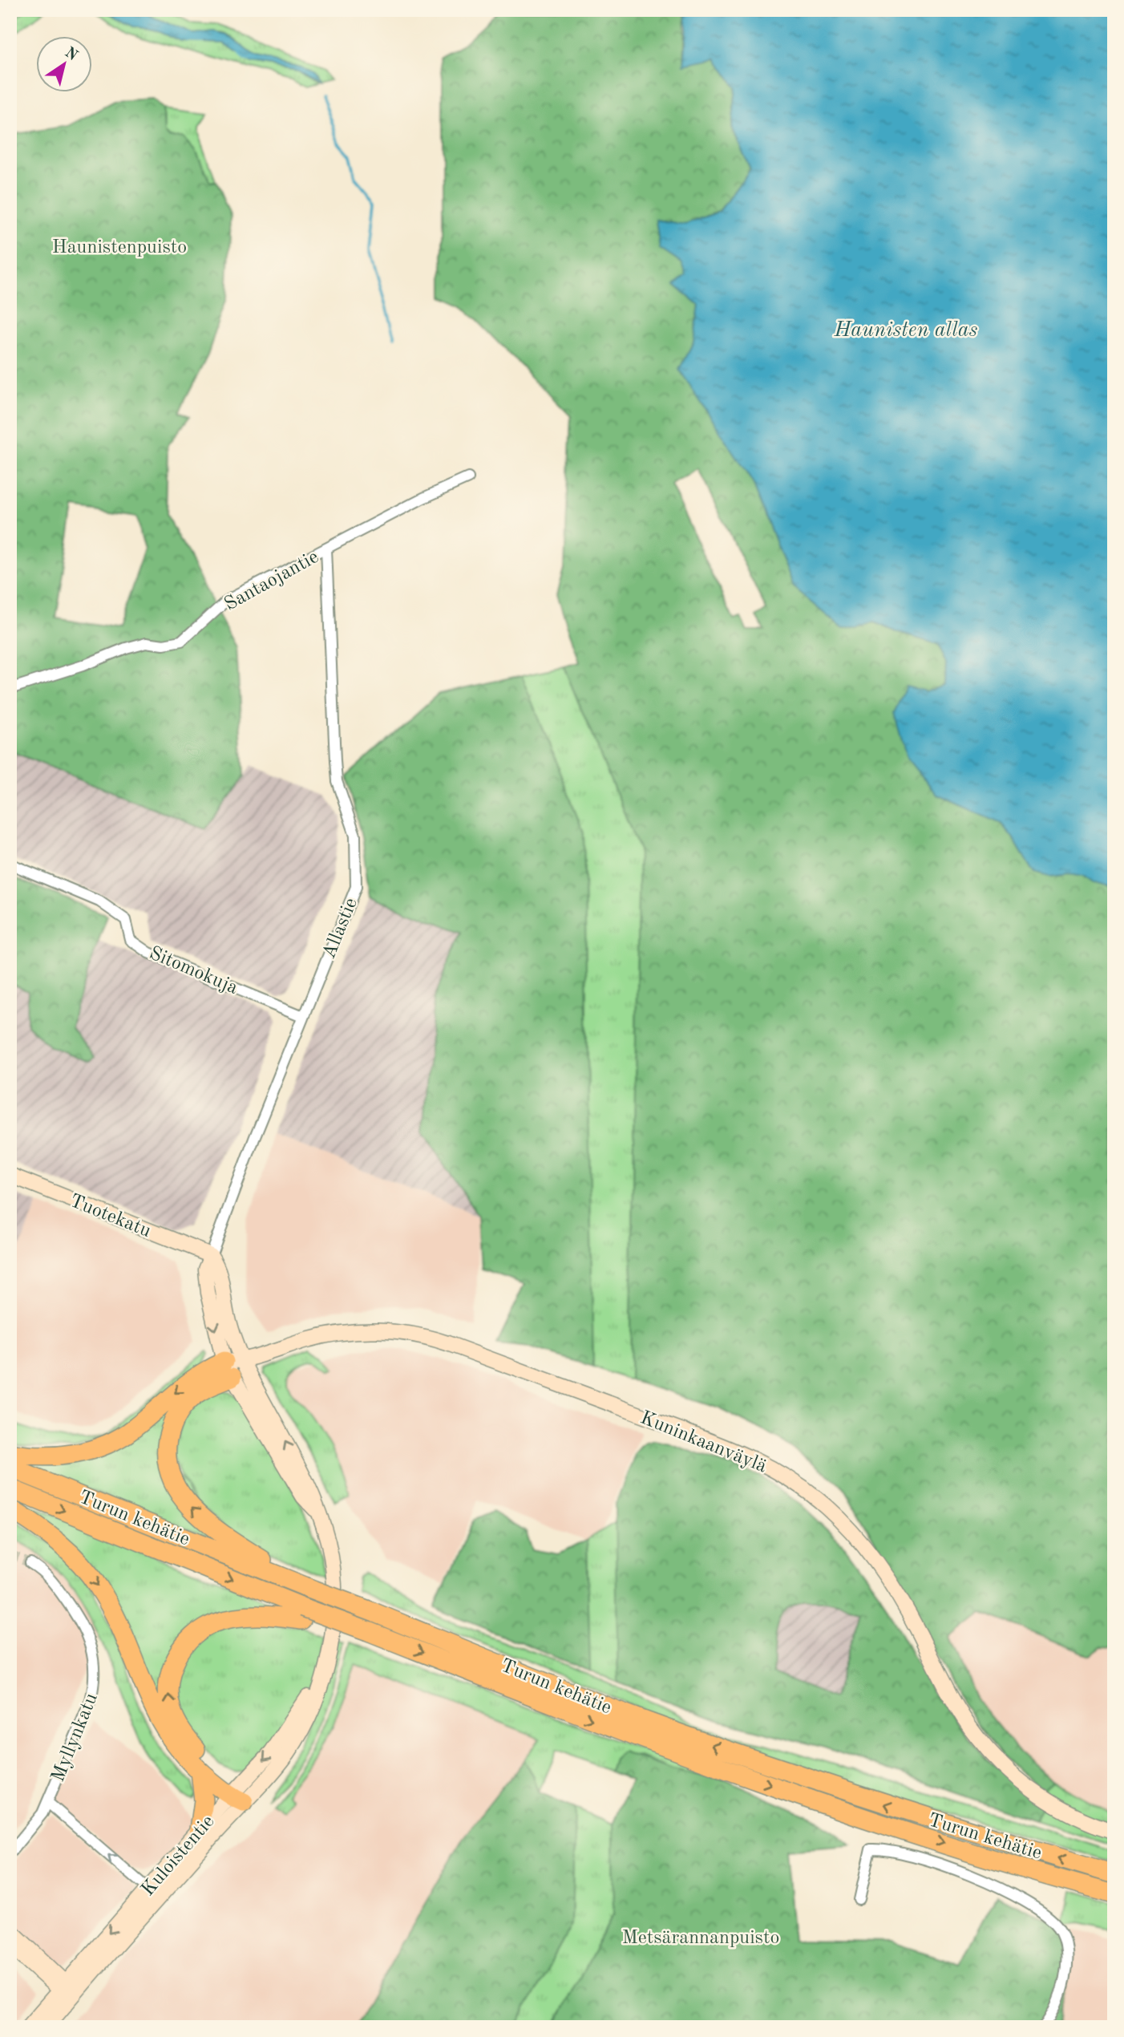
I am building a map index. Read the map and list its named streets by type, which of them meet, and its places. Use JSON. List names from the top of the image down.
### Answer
{
  "streets": {
    "highway": ["Turun kehätie"],
    "street": [
      "Santaojantie",
      "Allastie",
      "Sitomokuja",
      "Tuotekatu",
      "Kuninkaanväylä",
      "Myllynkatu",
      "Kuloistentie"
    ]
  },
  "crossings": [
    ["Santaojantie", "Allastie"],
    ["Allastie", "Sitomokuja"],
    ["Allastie", "Tuotekatu"],
    ["Allastie", "Kuninkaanväylä"],
    ["Allastie", "Kuloistentie"],
    ["Kuninkaanväylä", "Kuloistentie"]
  ],
  "water": ["Haunisten allas"],
  "parks": ["Haunistenpuisto", "Metsärannanpuisto"],
  "north": "top right"
}
